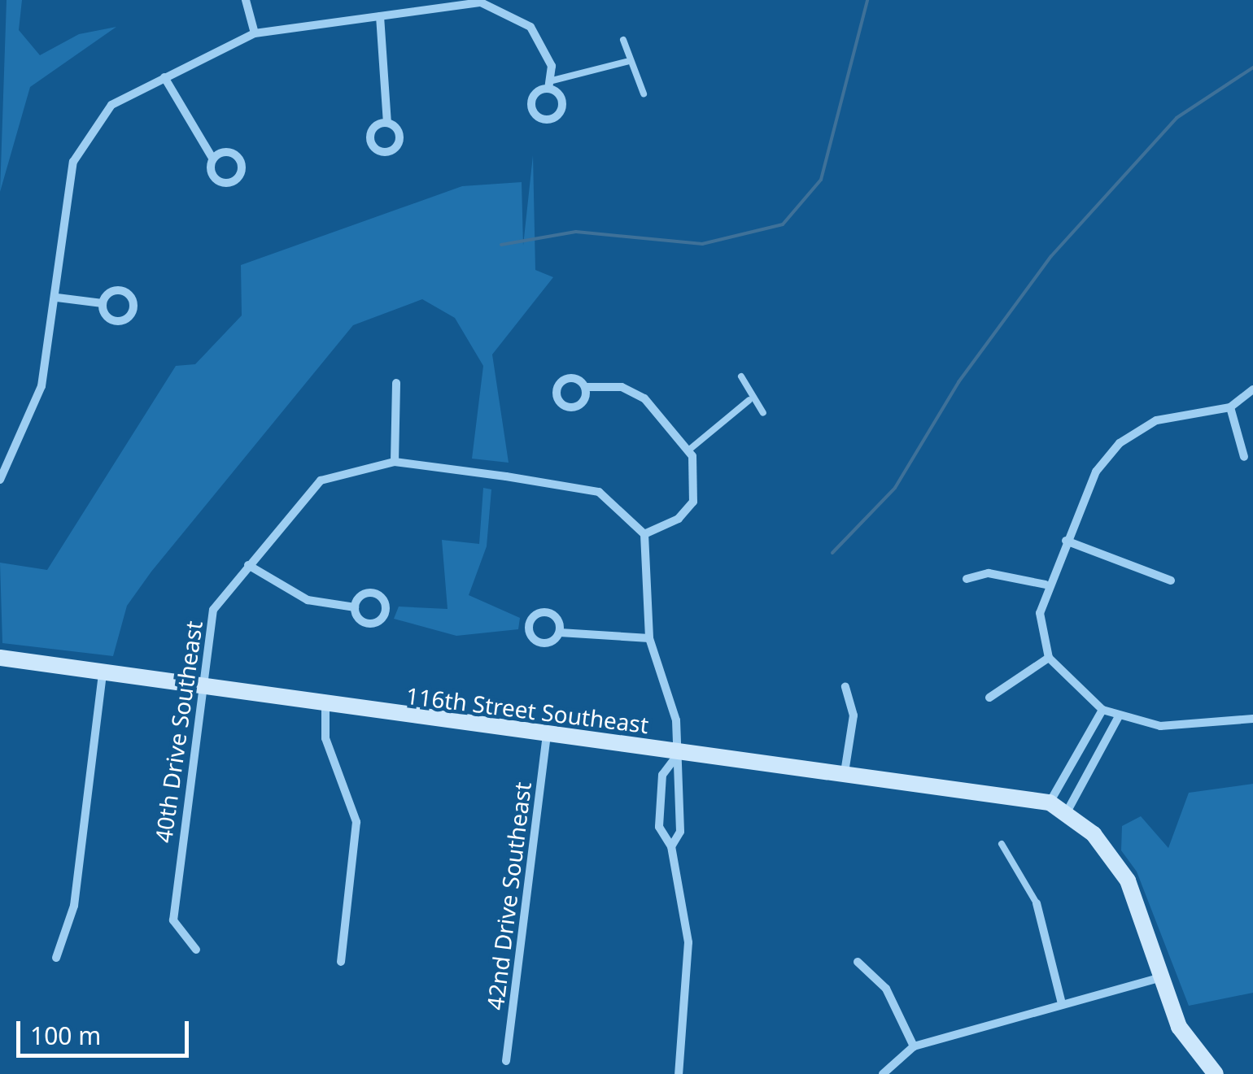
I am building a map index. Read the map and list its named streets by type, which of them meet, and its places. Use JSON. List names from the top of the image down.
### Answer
{
  "streets": {
    "street": ["116th Street Southeast", "40th Drive Southeast", "42nd Drive Southeast"]
  },
  "crossings": [
    ["116th Street Southeast", "40th Drive Southeast"],
    ["116th Street Southeast", "42nd Drive Southeast"]
  ],
  "scale_bar": "100 m"
}
